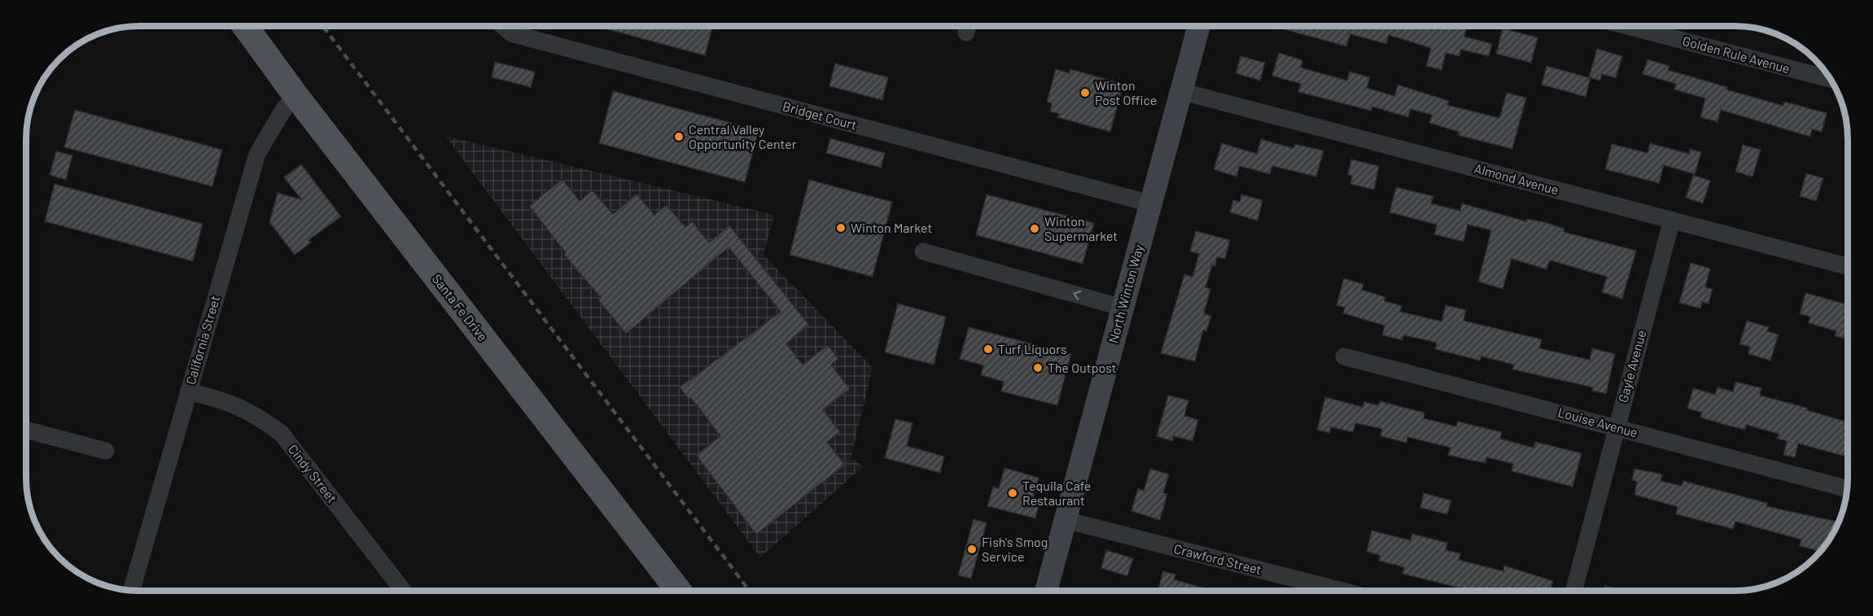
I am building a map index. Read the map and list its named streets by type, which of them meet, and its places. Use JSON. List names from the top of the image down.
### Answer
{
  "streets": {
    "main road": ["North Winton Way", "Santa Fe Drive"],
    "street": [
      "Golden Rule Avenue",
      "Bridget Court",
      "Almond Avenue",
      "California Street",
      "Gayle Avenue",
      "Louise Avenue",
      "Cindy Street",
      "Crawford Street"
    ]
  },
  "crossings": [
    ["Bridget Court", "North Winton Way"],
    ["Almond Avenue", "North Winton Way"],
    ["Almond Avenue", "Gayle Avenue"],
    ["North Winton Way", "Crawford Street"],
    ["Santa Fe Drive", "California Street"],
    ["California Street", "Cindy Street"],
    ["Gayle Avenue", "Louise Avenue"]
  ],
  "places": [
    "Winton Post Office",
    "Central Valley Opportunity Center",
    "Winton Market",
    "Winton Supermarket",
    "Turf Liquors",
    "The Outpost",
    "Tequila Cafe Restaurant",
    "Fish's Smog Service"
  ]
}
